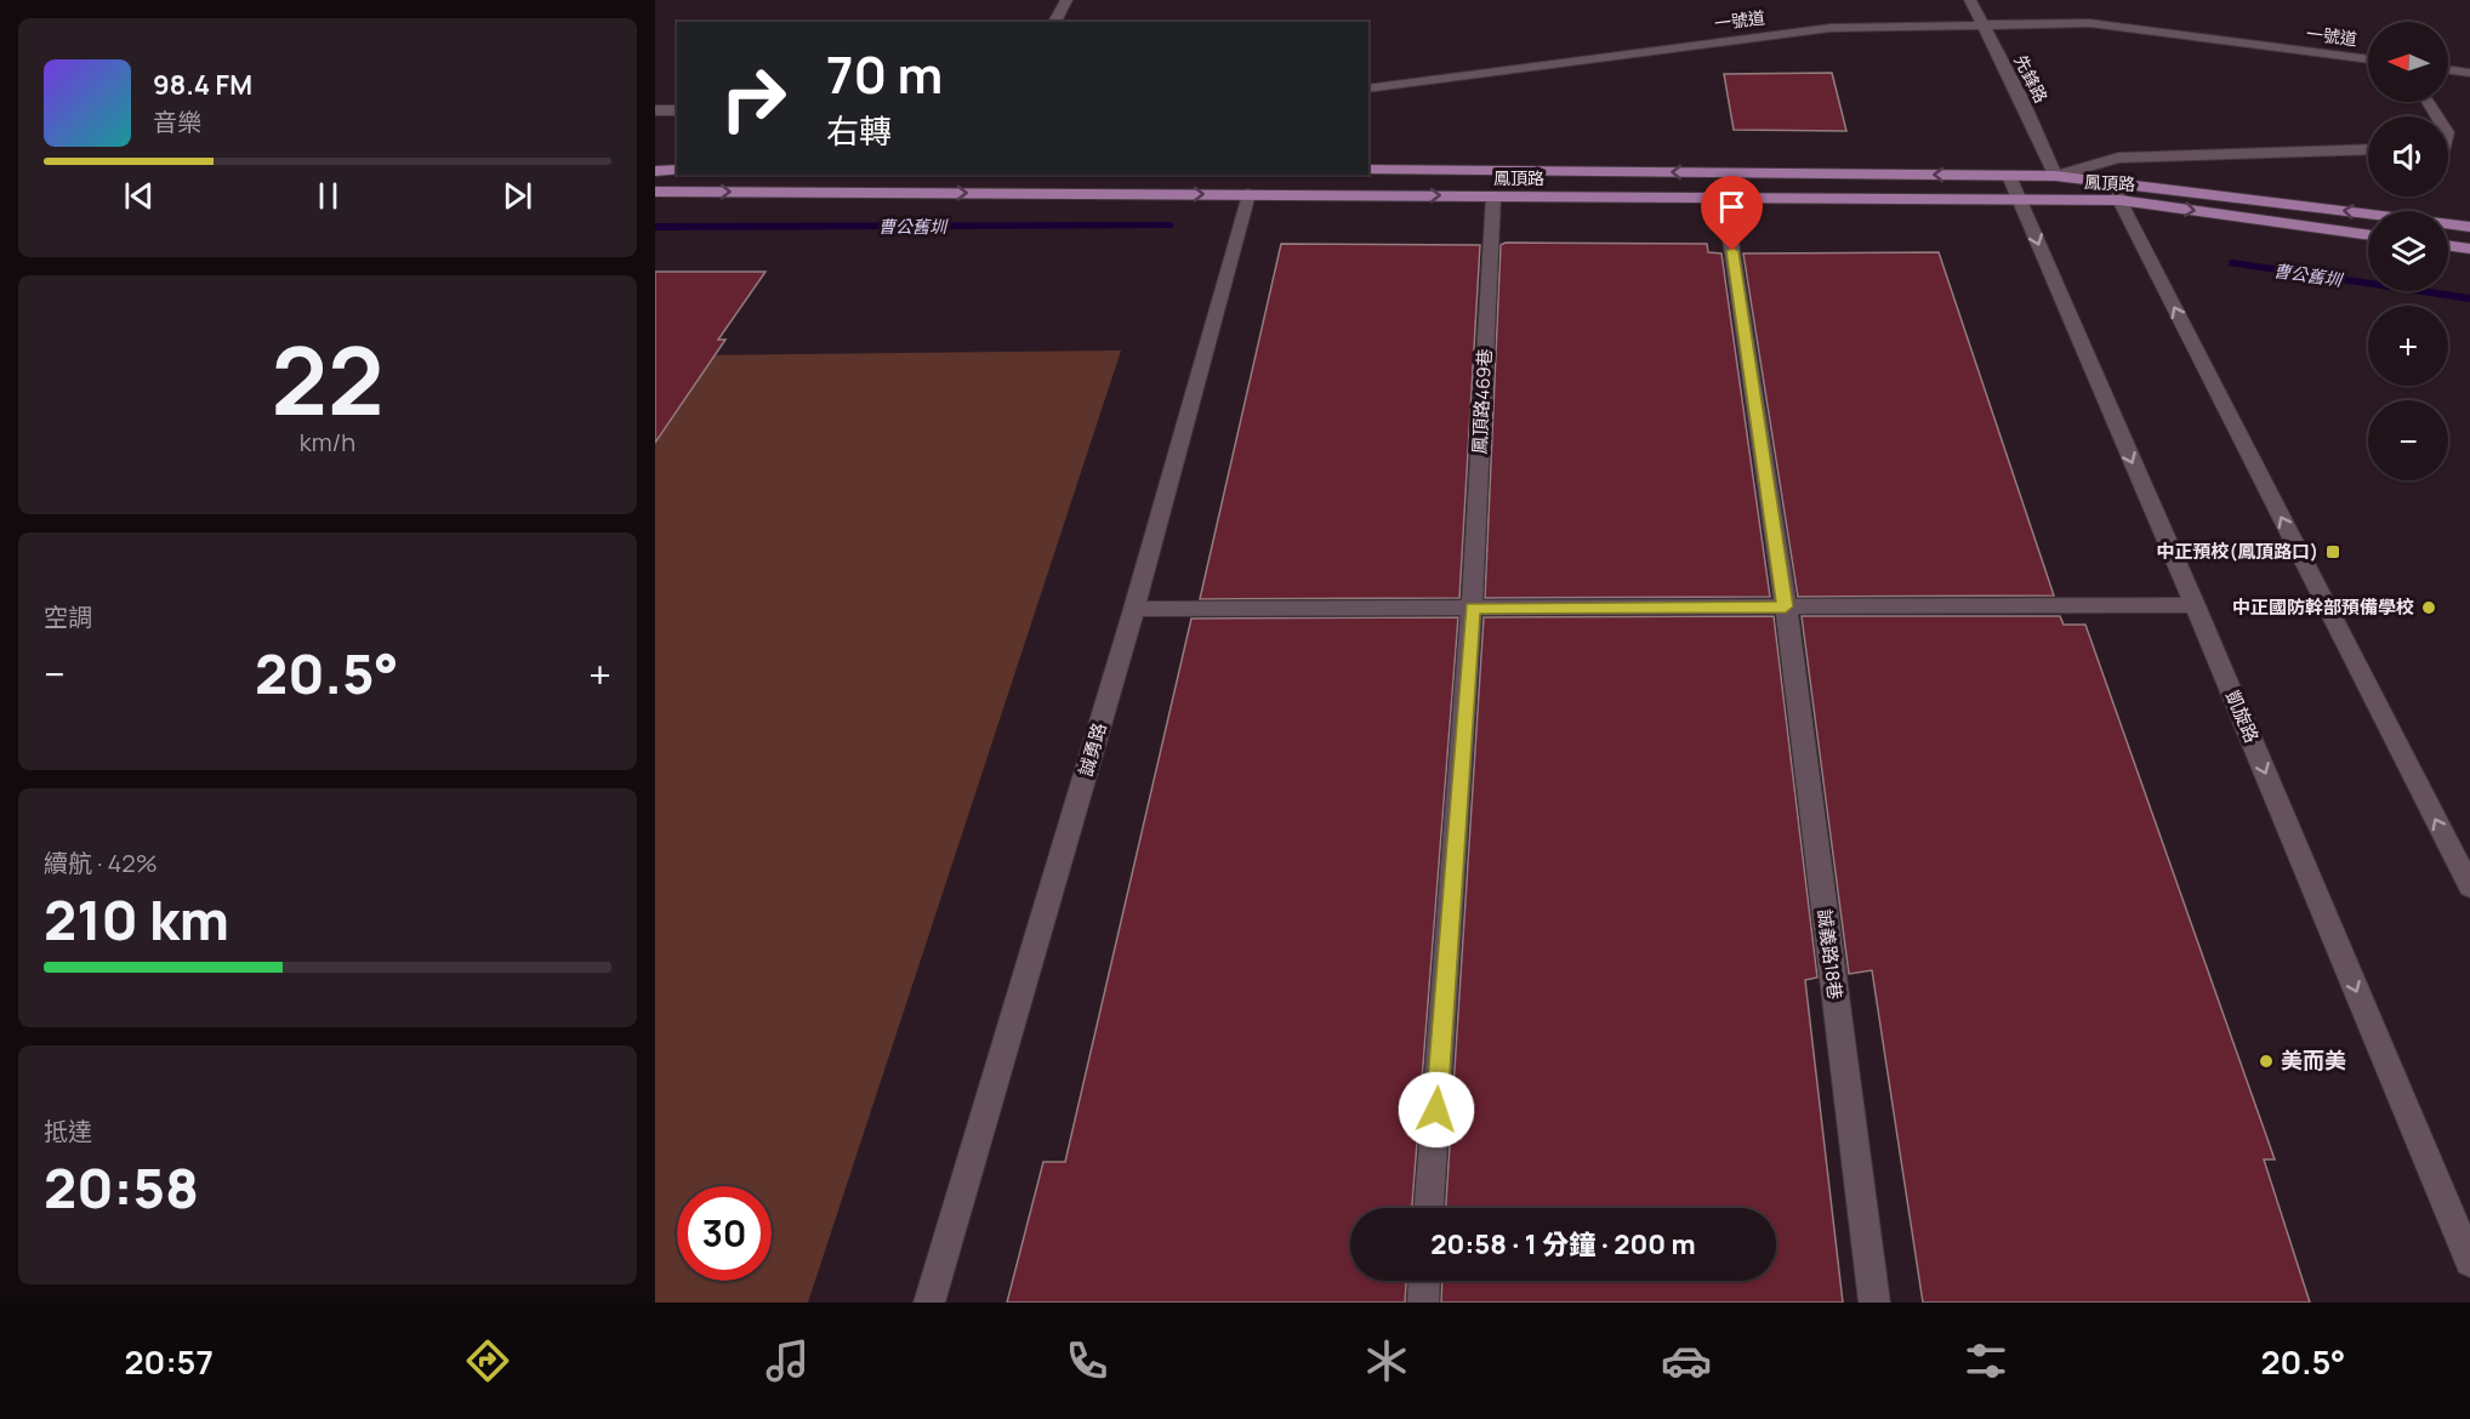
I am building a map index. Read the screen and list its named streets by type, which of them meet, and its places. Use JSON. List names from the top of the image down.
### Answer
{
  "streets": {
    "main road": ["鳳頂路"],
    "street": [
      "一號道",
      "先鋒路",
      "鳳頂路469巷",
      "凱旋路",
      "誠勇路",
      "誠義路18巷"
    ]
  },
  "crossings": [
    ["一號道", "先鋒路"],
    ["先鋒路", "鳳頂路"],
    ["鳳頂路", "鳳頂路469巷"],
    ["鳳頂路", "凱旋路"],
    ["鳳頂路", "誠勇路"],
    ["鳳頂路", "誠義路18巷"]
  ],
  "water": ["曹公舊圳"],
  "places": {
    "transit": ["中正預校(鳳頂路口)"],
    "other": ["中正國防幹部預備學校", "美而美"]
  },
  "north": "left",
  "page": {
    "map_buttons": ["+", "−"],
    "turn": ["70 m", "右轉"],
    "song": ["98.4 FM", "音樂"],
    "tile": [
      ["22", "km/h"],
      "空調",
      ["續航 · 42%", "210 km"],
      ["抵達", "20:58"]
    ],
    "heat": ["−", "20.5°", "+"],
    "limit": "30",
    "trip": "20:58 · 1 分鐘 · 200 m",
    "tabs": ["20:57", "20.5°"]
  }
}
